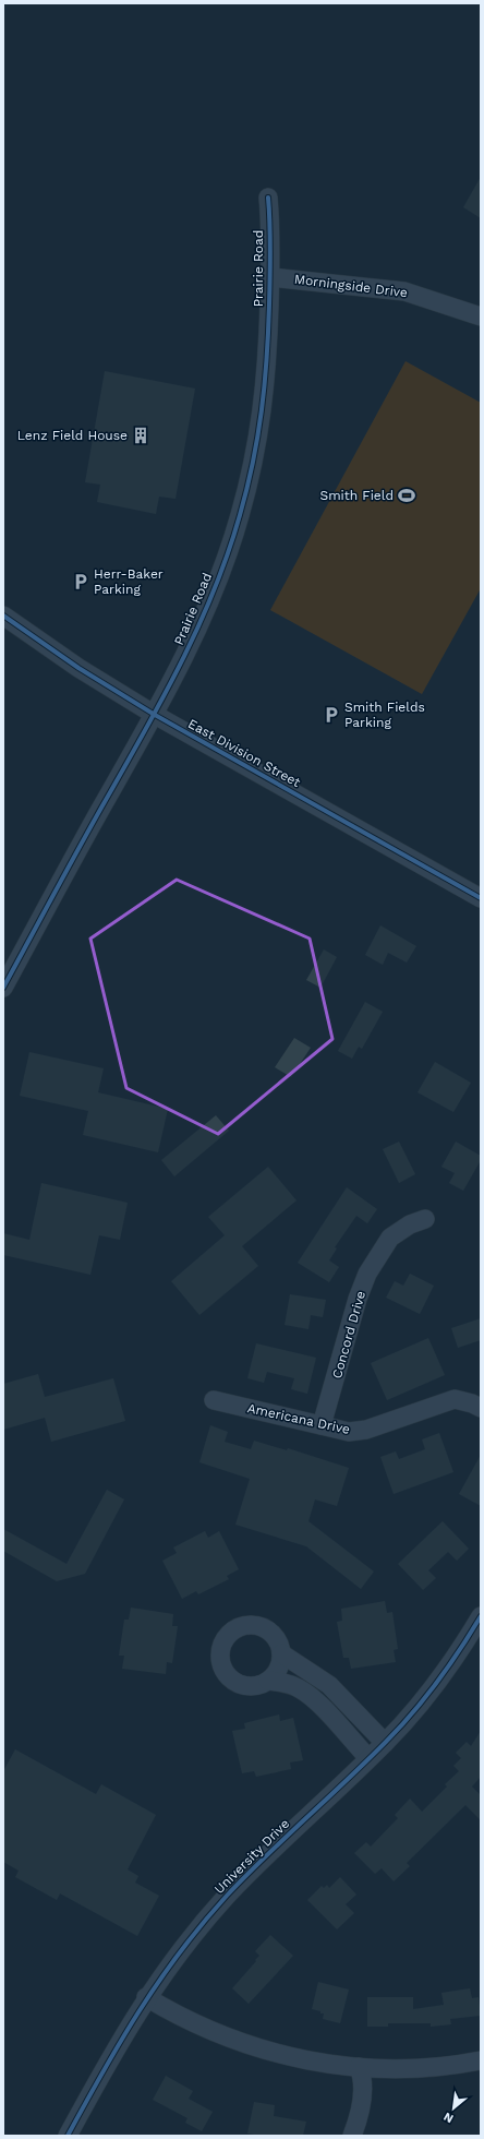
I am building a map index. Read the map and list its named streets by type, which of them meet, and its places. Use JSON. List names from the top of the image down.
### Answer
{
  "streets": {
    "street": [
      "Prairie Road",
      "Morningside Drive",
      "East Division Street",
      "Concord Drive",
      "Americana Drive",
      "University Drive"
    ]
  },
  "crossings": [
    ["Prairie Road", "Morningside Drive"],
    ["Prairie Road", "East Division Street"],
    ["Concord Drive", "Americana Drive"]
  ],
  "places": {
    "building": ["Lenz Field House"],
    "sports": ["Smith Field"],
    "parking": ["Herr-Baker Parking", "Smith Fields Parking"]
  },
  "north": "bottom left"
}
